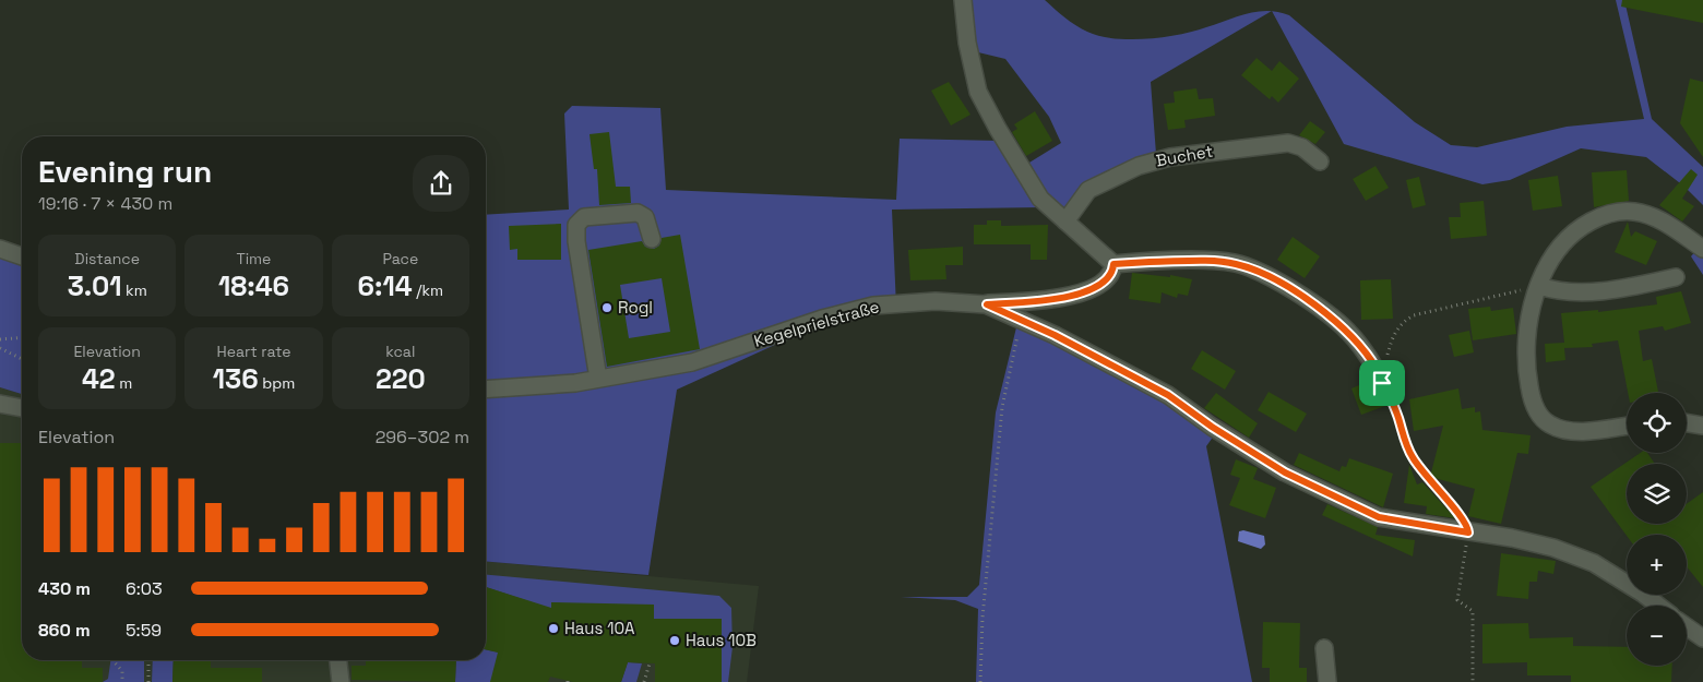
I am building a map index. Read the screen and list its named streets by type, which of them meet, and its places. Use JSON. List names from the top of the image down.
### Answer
{
  "streets": {
    "street": ["Buchet", "Kegelprielstraße"]
  },
  "places": ["Rogl", "Haus 10A", "Haus 10B"],
  "page": {
    "heading": ["Evening run", "19:16 · 7 × 430 m"],
    "stats": [
      ["Distance", "3.01 km"],
      ["Time", "18:46"],
      ["Pace", "6:14 /km"],
      ["Elevation", "42 m"],
      ["Heart rate", "136 bpm"],
      ["kcal", "220"]
    ],
    "map_buttons": ["+", "−"],
    "chart": ["Elevation", "296–302 m"],
    "list": [
      {
        "name": "430 m",
        "note": "6:03"
      },
      {
        "name": "860 m",
        "note": "5:59"
      }
    ]
  }
}
